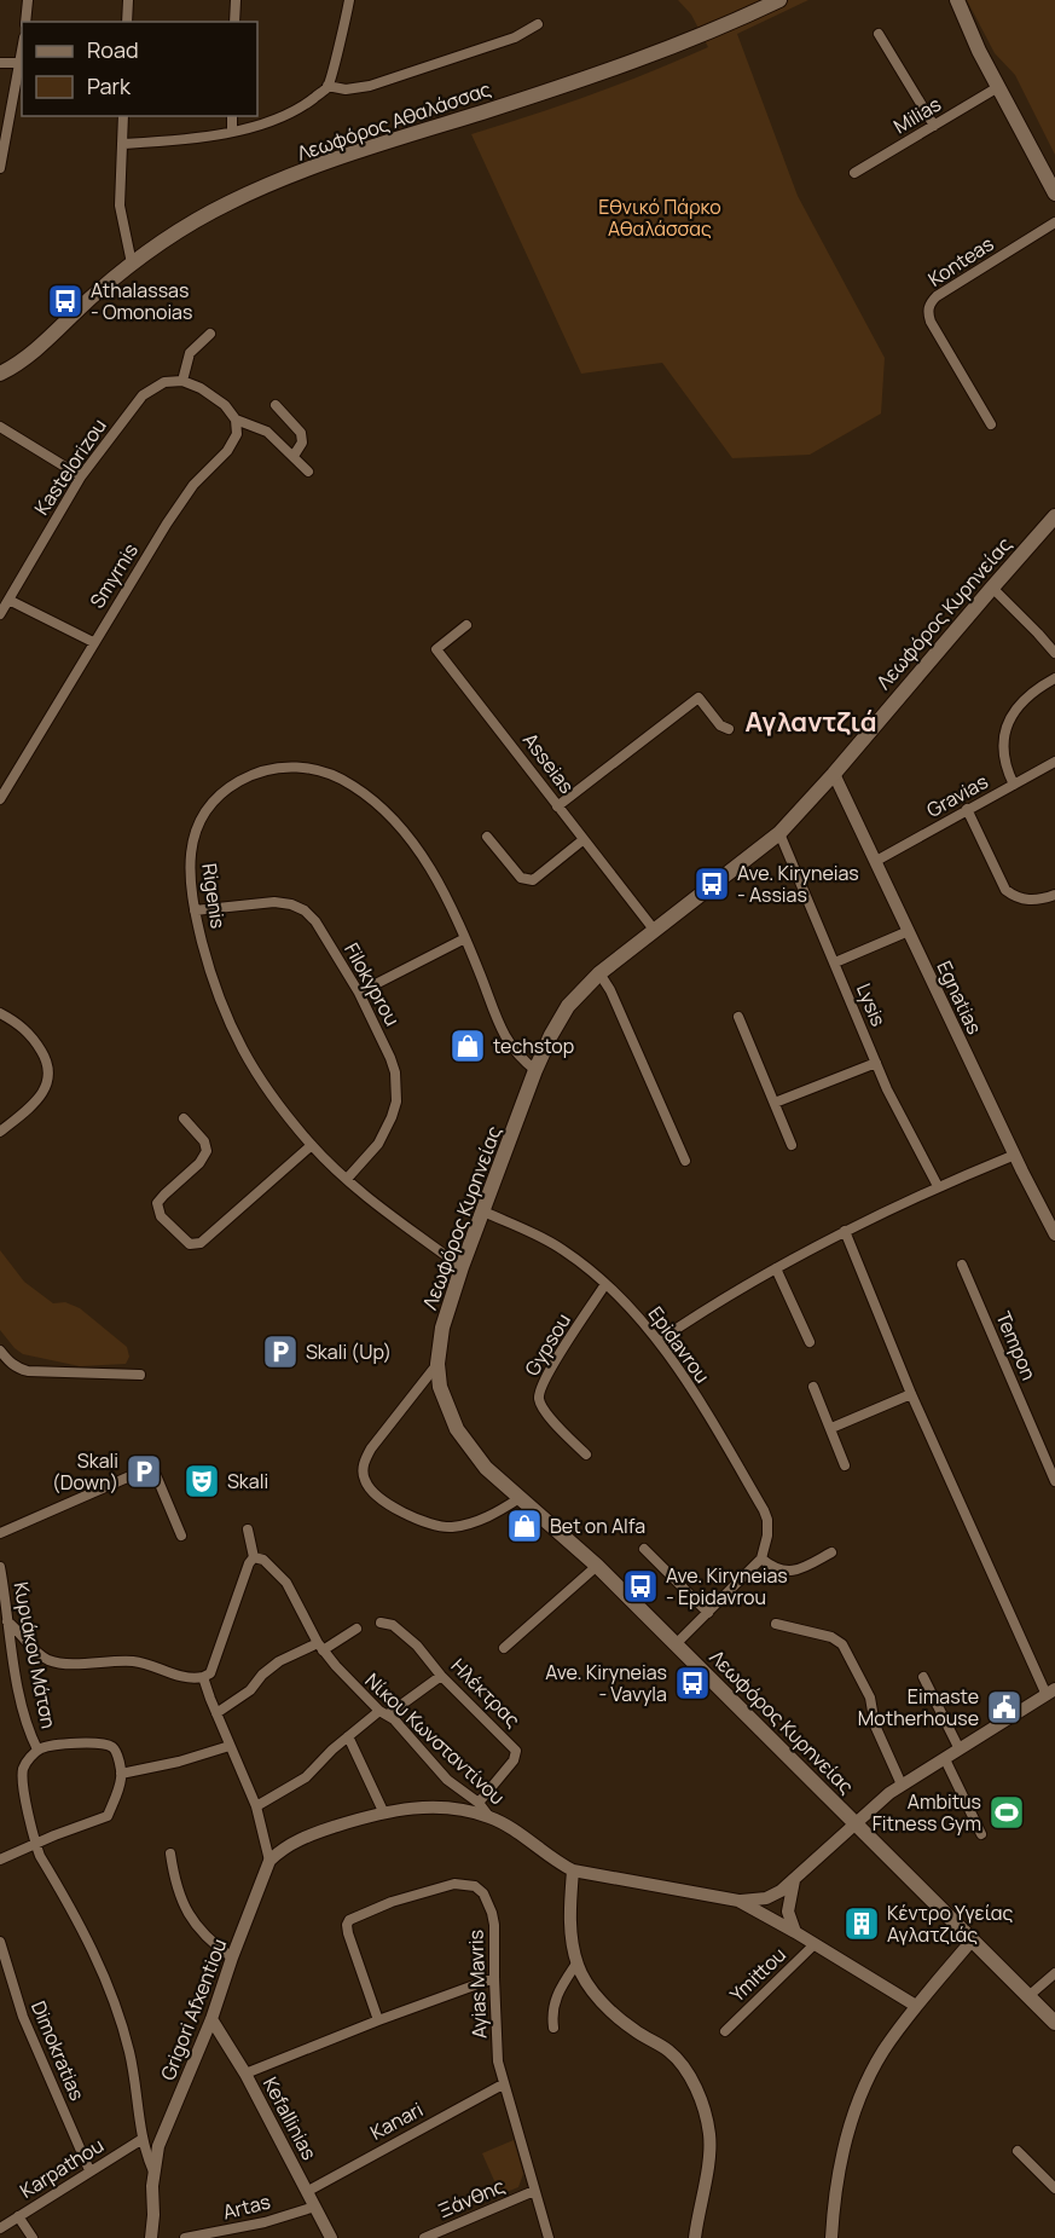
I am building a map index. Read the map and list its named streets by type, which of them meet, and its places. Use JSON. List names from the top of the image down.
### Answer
{
  "streets": {
    "main road": ["Λεωφόρος Αθαλάσσας", "Λεωφόρος Κυρηνείας"],
    "street": [
      "Milias",
      "Konteas",
      "Kastelorizou",
      "Smyrnis",
      "Asseias",
      "Gravias",
      "Rigenis",
      "Filokyprou",
      "Egnatias",
      "Lysis",
      "Gypsou",
      "Epidavrou",
      "Tempon",
      "Κυριάκου Μάτση",
      "Ηλέκτρας",
      "Νίκου Κωνσταντίνου",
      "Ymittou",
      "Ayias Mavris",
      "Grigori Afxentiou",
      "Dimokratias",
      "Kefallinias",
      "Kanari",
      "Karpathou",
      "Ξάνθης",
      "Artas"
    ]
  },
  "crossings": [
    ["Λεωφόρος Κυρηνείας", "Asseias"],
    ["Λεωφόρος Κυρηνείας", "Rigenis"],
    ["Λεωφόρος Κυρηνείας", "Egnatias"],
    ["Λεωφόρος Κυρηνείας", "Lysis"],
    ["Λεωφόρος Κυρηνείας", "Epidavrou"],
    ["Gravias", "Egnatias"],
    ["Rigenis", "Filokyprou"],
    ["Gypsou", "Epidavrou"],
    ["Ηλέκτρας", "Νίκου Κωνσταντίνου"],
    ["Νίκου Κωνσταντίνου", "Ymittou"],
    ["Ayias Mavris", "Kanari"],
    ["Ayias Mavris", "Ξάνθης"],
    ["Grigori Afxentiou", "Kefallinias"],
    ["Dimokratias", "Karpathou"],
    ["Kefallinias", "Kanari"],
    ["Kefallinias", "Artas"]
  ],
  "districts": ["Αγλαντζιά"],
  "parks": ["Εθνικό Πάρκο Αθαλάσσας"],
  "places": {
    "bus stop": [
      "Athalassas - Omonoias",
      "Ave. Kiryneias - Assias",
      "Ave. Kiryneias - Epidavrou",
      "Ave. Kiryneias - Vavyla"
    ],
    "shop": ["techstop", "Bet on Alfa"],
    "parking": ["Skali (Up)", "Skali (Down)"],
    "theatre": ["Skali"],
    "public building": ["Eimaste Motherhouse"],
    "sports": ["Ambitus Fitness Gym"],
    "building": ["Κέντρο Υγείας Αγλατζιάς"]
  },
  "legend": ["Road", "Park"]
}
